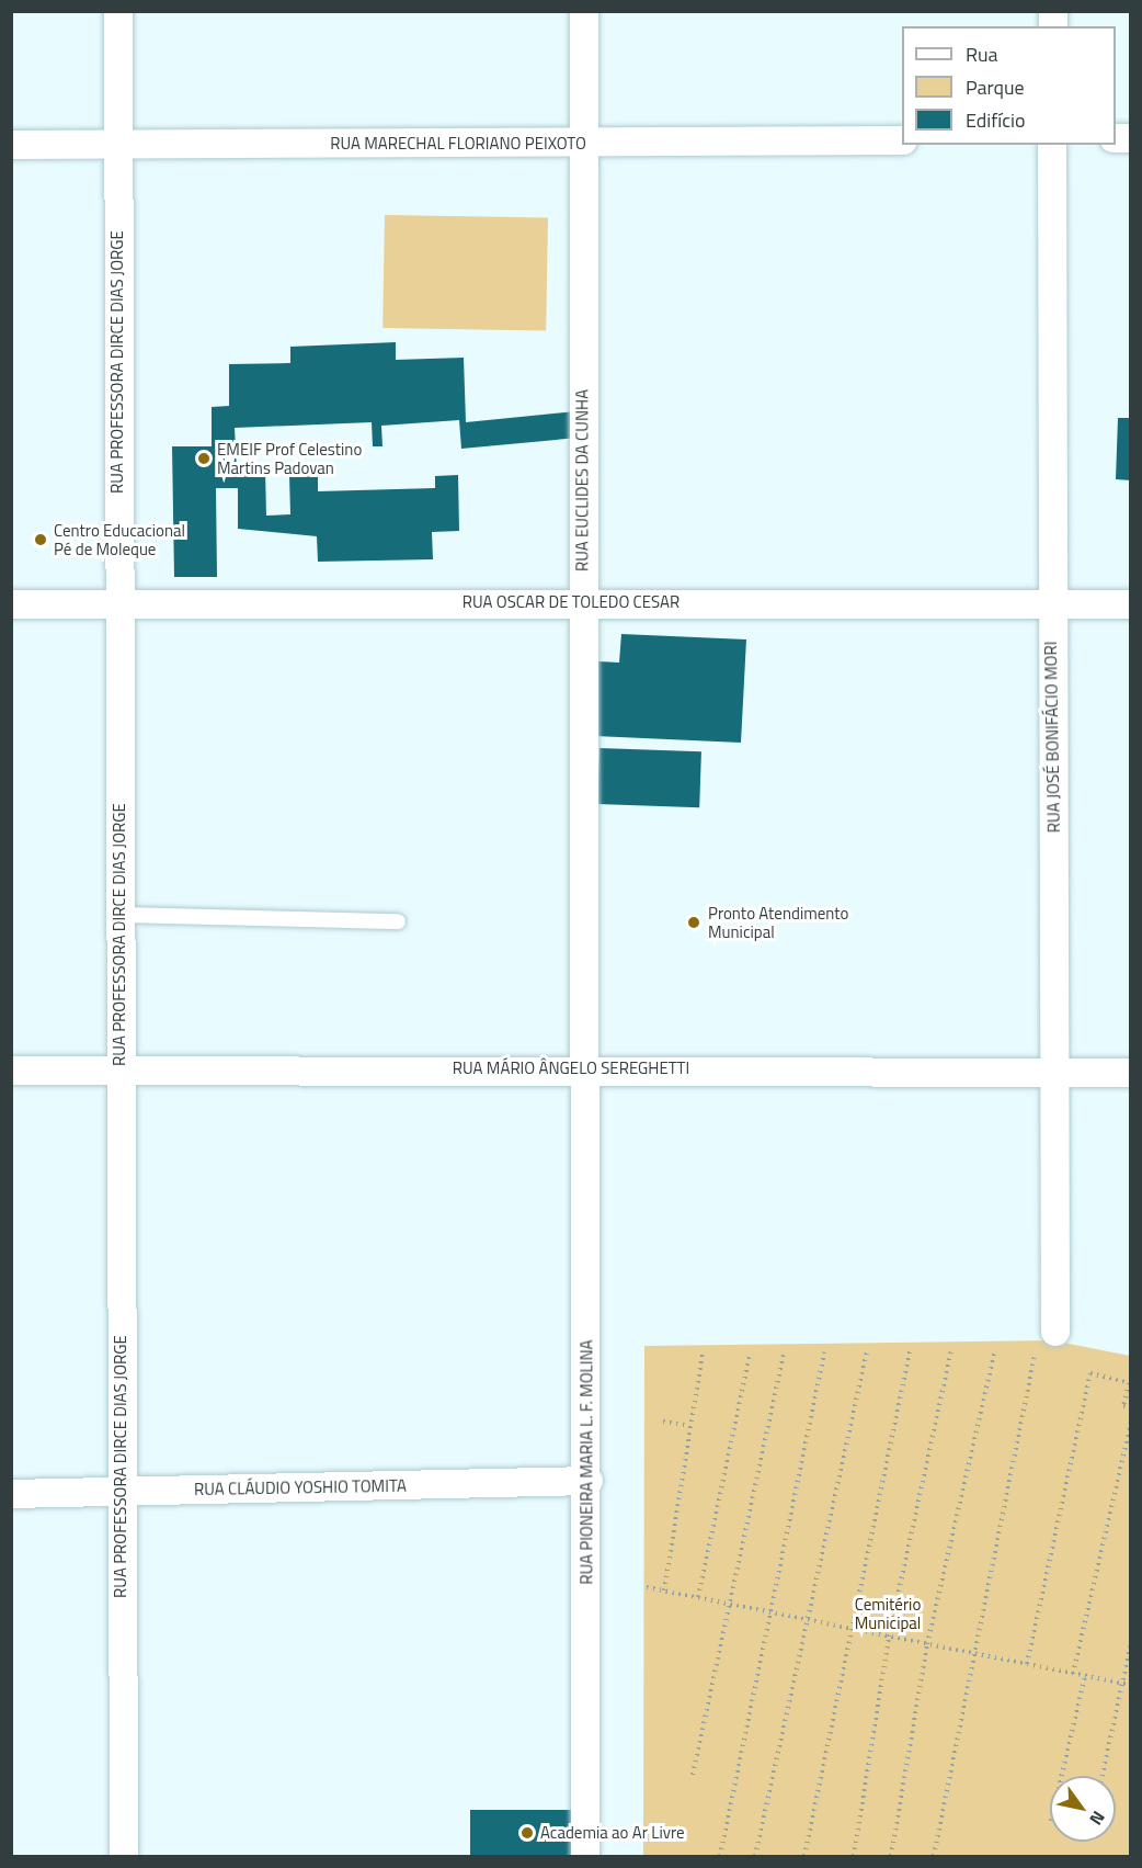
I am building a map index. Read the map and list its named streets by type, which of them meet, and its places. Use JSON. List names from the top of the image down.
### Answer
{
  "streets": {
    "street": [
      "RUA MARECHAL FLORIANO PEIXOTO",
      "RUA PROFESSORA DIRCE DIAS JORGE",
      "RUA EUCLIDES DA CUNHA",
      "RUA OSCAR DE TOLEDO CESAR",
      "RUA JOSÉ BONIFÁCIO MORI",
      "RUA MÁRIO ÂNGELO SEREGHETTI",
      "RUA PIONEIRA MARIA L. F. MOLINA",
      "RUA CLÁUDIO YOSHIO TOMITA"
    ]
  },
  "crossings": [
    ["RUA MARECHAL FLORIANO PEIXOTO", "RUA PROFESSORA DIRCE DIAS JORGE"],
    ["RUA MARECHAL FLORIANO PEIXOTO", "RUA EUCLIDES DA CUNHA"],
    ["RUA PROFESSORA DIRCE DIAS JORGE", "RUA OSCAR DE TOLEDO CESAR"],
    ["RUA PROFESSORA DIRCE DIAS JORGE", "RUA MÁRIO ÂNGELO SEREGHETTI"],
    ["RUA PROFESSORA DIRCE DIAS JORGE", "RUA CLÁUDIO YOSHIO TOMITA"],
    ["RUA EUCLIDES DA CUNHA", "RUA OSCAR DE TOLEDO CESAR"],
    ["RUA EUCLIDES DA CUNHA", "RUA MÁRIO ÂNGELO SEREGHETTI"],
    ["RUA EUCLIDES DA CUNHA", "RUA PIONEIRA MARIA L. F. MOLINA"],
    ["RUA OSCAR DE TOLEDO CESAR", "RUA JOSÉ BONIFÁCIO MORI"],
    ["RUA JOSÉ BONIFÁCIO MORI", "RUA MÁRIO ÂNGELO SEREGHETTI"],
    ["RUA MÁRIO ÂNGELO SEREGHETTI", "RUA PIONEIRA MARIA L. F. MOLINA"],
    ["RUA PIONEIRA MARIA L. F. MOLINA", "RUA CLÁUDIO YOSHIO TOMITA"]
  ],
  "parks": ["Cemitério Municipal"],
  "places": [
    "EMEIF Prof Celestino Martins Padovan",
    "Centro Educacional Pé de Moleque",
    "Pronto Atendimento Municipal",
    "Academia ao Ar Livre"
  ],
  "legend": ["Rua", "Parque", "Edifício"],
  "north": "bottom right"
}
